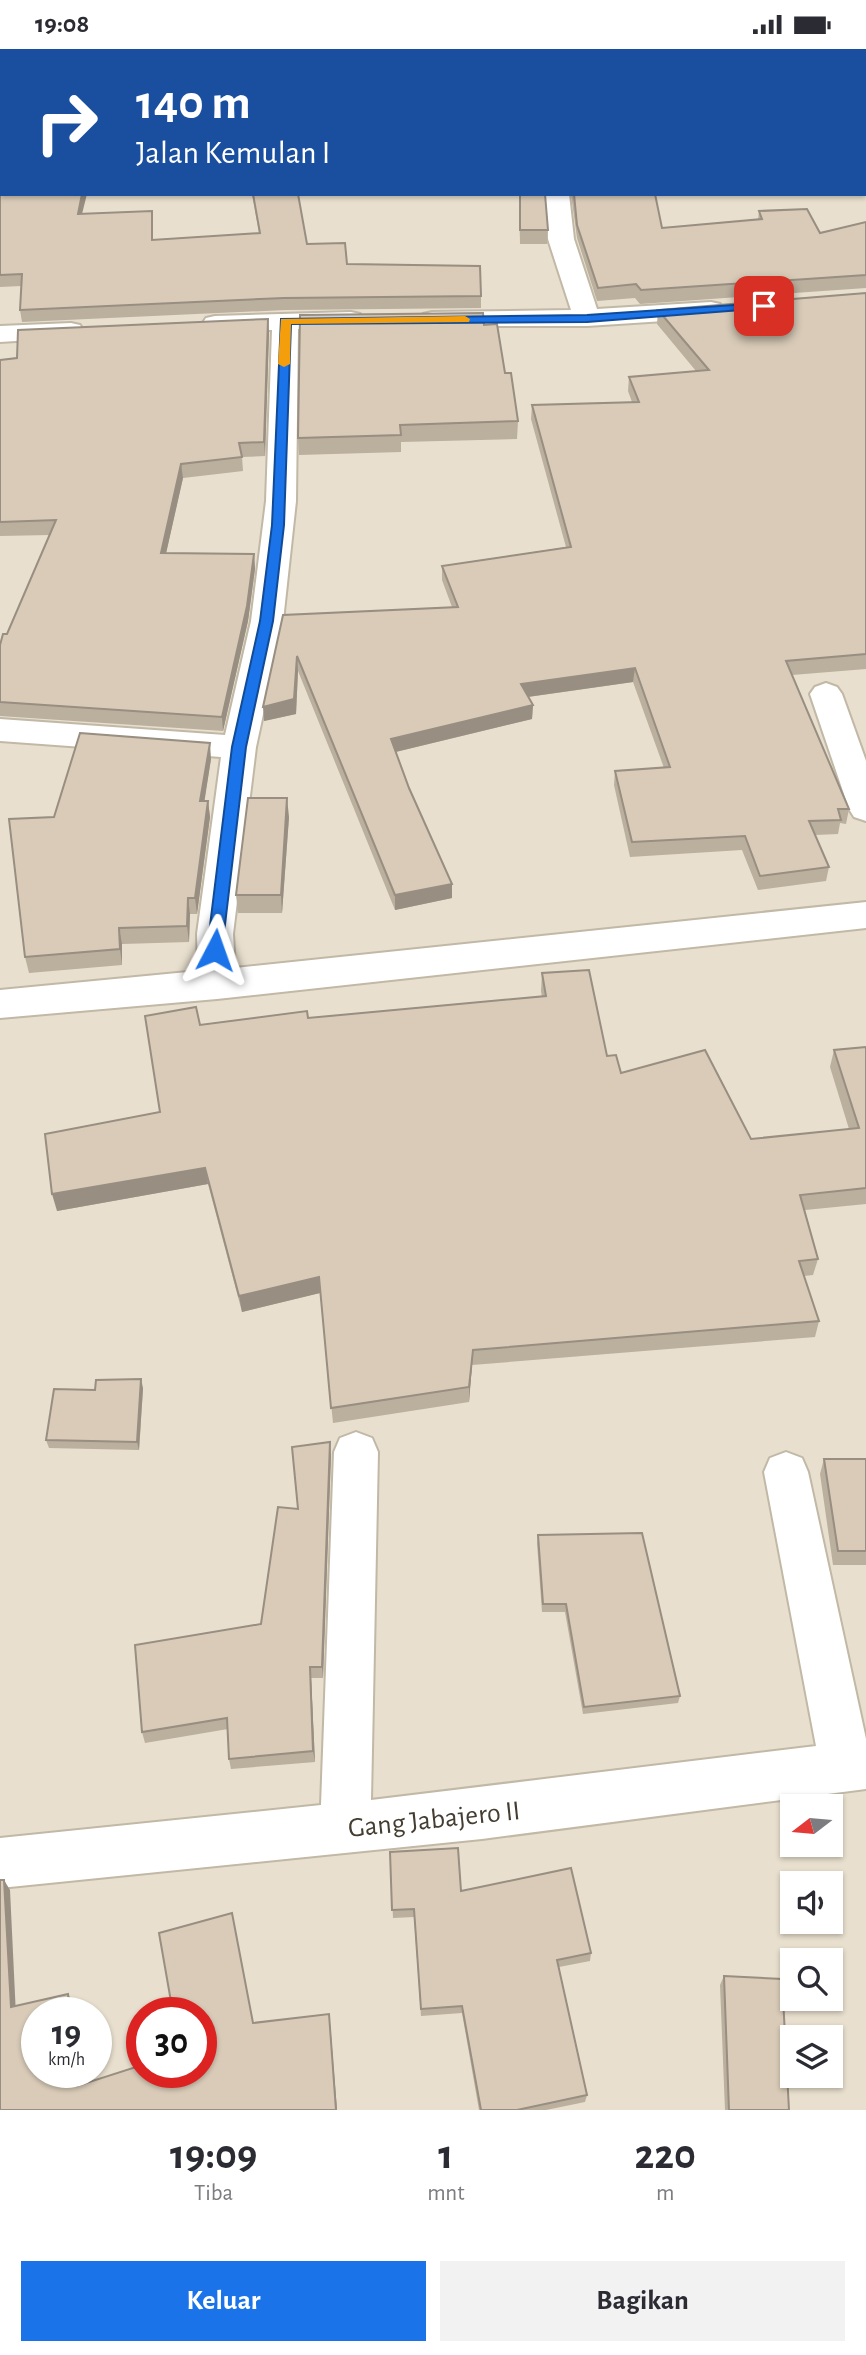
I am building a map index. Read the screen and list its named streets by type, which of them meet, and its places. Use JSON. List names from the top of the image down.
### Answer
{
  "streets": {
    "street": ["Gang Jabajero II"]
  },
  "north": "left",
  "page": {
    "status": "19:08",
    "turn": ["140 m", "Jalan Kemulan I"],
    "speed": "19 km/h",
    "limit": "30",
    "eta": [
      "19:09",
      "Tiba",
      "1",
      "mnt",
      "220",
      "m"
    ],
    "buttons": ["Keluar", "Bagikan"]
  }
}
